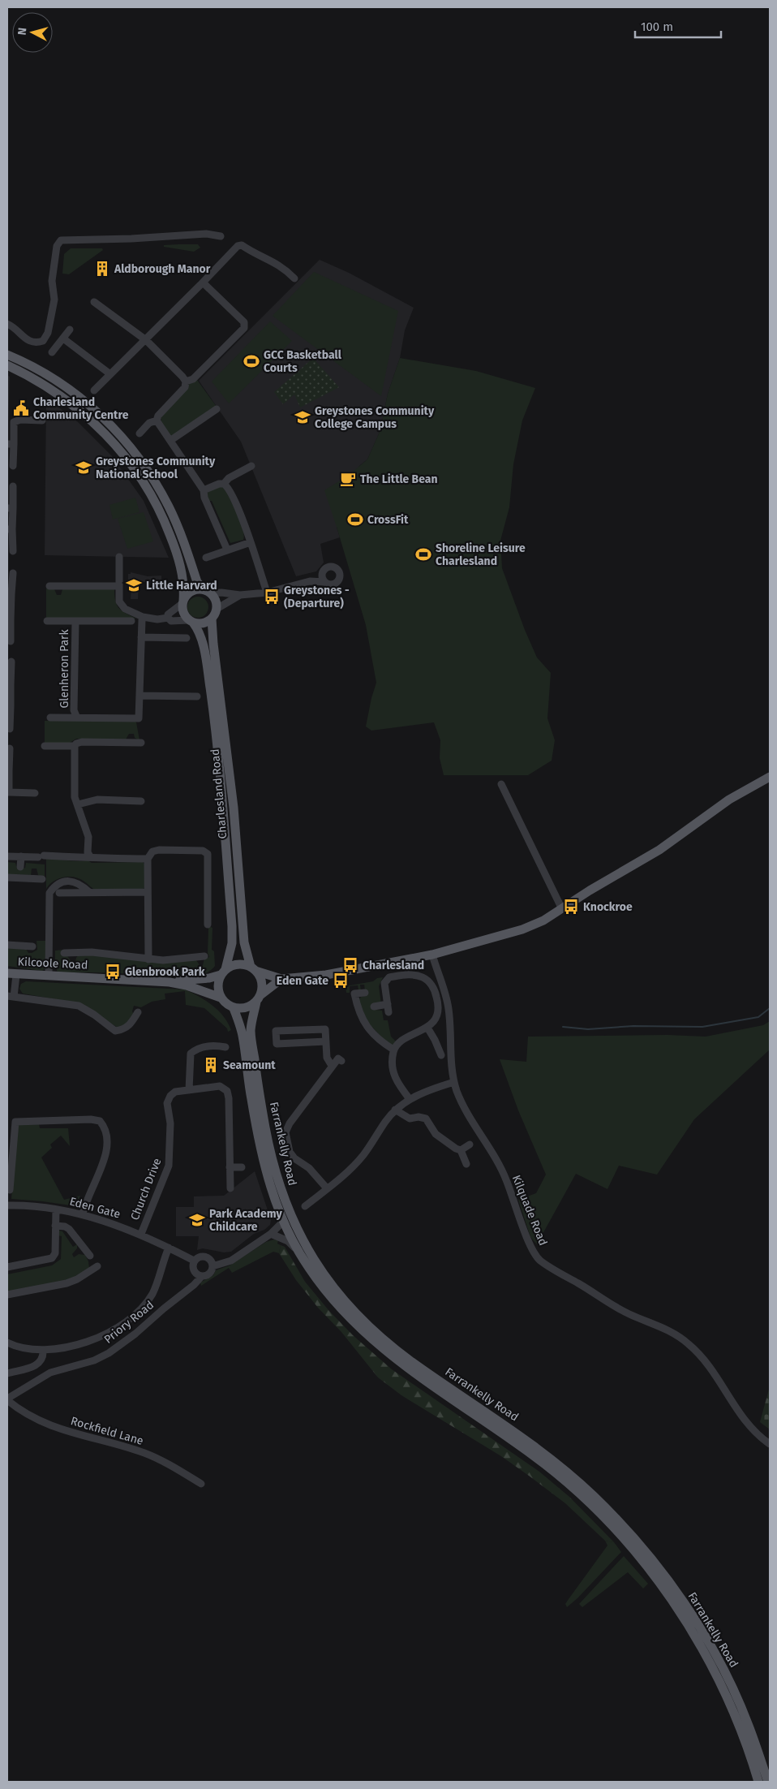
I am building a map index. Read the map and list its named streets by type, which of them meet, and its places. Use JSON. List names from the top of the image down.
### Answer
{
  "streets": {
    "main road": ["Charlesland Road", "Kilcoole Road", "Farrankelly Road"],
    "street": [
      "Glenheron Park",
      "Church Drive",
      "Eden Gate",
      "Kilquade Road",
      "Priory Road",
      "Rockfield Lane"
    ]
  },
  "crossings": [
    ["Charlesland Road", "Farrankelly Road"],
    ["Church Drive", "Eden Gate"],
    ["Eden Gate", "Priory Road"],
    ["Priory Road", "Rockfield Lane"]
  ],
  "places": {
    "building": ["Aldborough Manor", "Seamount"],
    "sports": ["GCC Basketball Courts", "CrossFit", "Shoreline Leisure Charlesland"],
    "public building": ["Charlesland Community Centre"],
    "school or university": [
      "Greystones Community College Campus",
      "Greystones Community National School",
      "Little Harvard",
      "Park Academy Childcare"
    ],
    "cafe": ["The Little Bean"],
    "bus stop": [
      "Greystones - (Departure)",
      "Knockroe",
      "Charlesland",
      "Glenbrook Park",
      "Eden Gate"
    ]
  },
  "scale_bar": "100 m",
  "north": "left"
}
